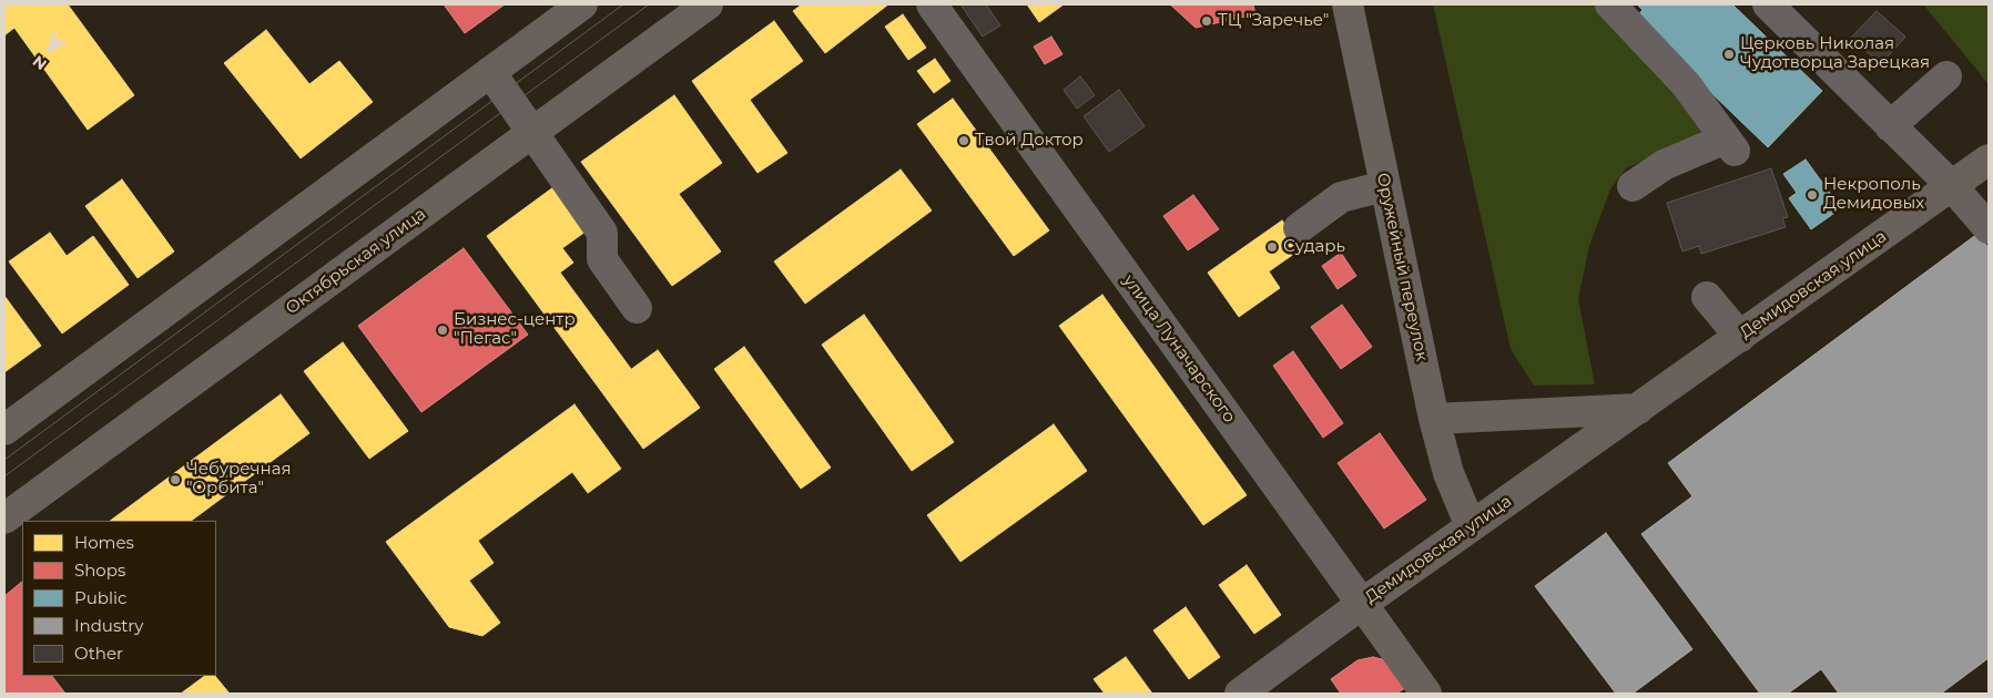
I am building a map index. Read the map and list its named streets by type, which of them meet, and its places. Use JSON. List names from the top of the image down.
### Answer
{
  "streets": {
    "main road": [
      "Октябрьская улица",
      "Оружейный переулок",
      "Демидовская улица",
      "улица Луначарского"
    ]
  },
  "crossings": [
    ["Оружейный переулок", "Демидовская улица"],
    ["Демидовская улица", "улица Луначарского"]
  ],
  "places": [
    "ТЦ \"Заречье\"",
    "Церковь Николая Чудотворца Зарецкая",
    "Твой Доктор",
    "Некрополь Демидовых",
    "Сударь",
    "Бизнес-центр \"Пегас\"",
    "Чебуречная \"Орбита\""
  ],
  "legend": [
    "Homes",
    "Shops",
    "Public",
    "Industry",
    "Other"
  ],
  "north": "bottom left"
}
